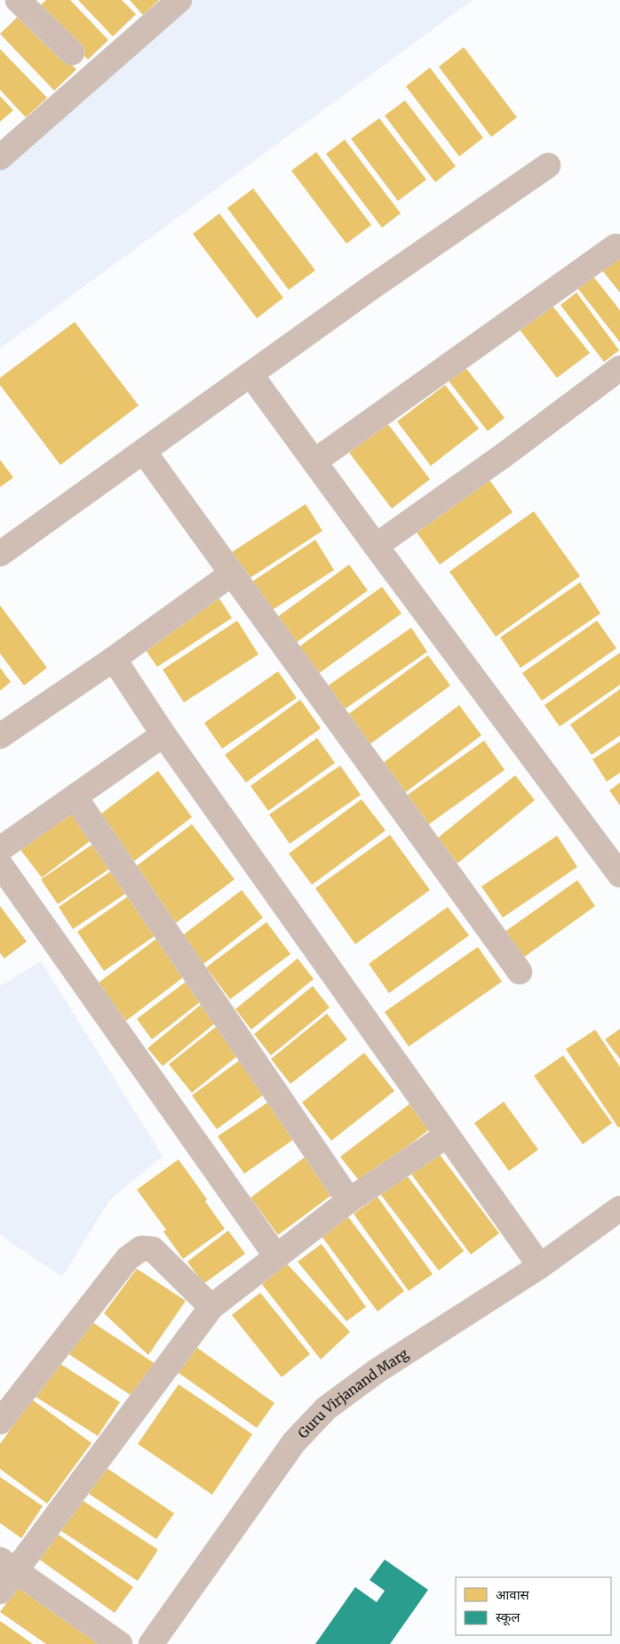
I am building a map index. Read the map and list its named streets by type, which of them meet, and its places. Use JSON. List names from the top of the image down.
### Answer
{
  "streets": {
    "street": ["Guru Virjanand Marg"]
  },
  "legend": ["आवास", "स्कूल"]
}
